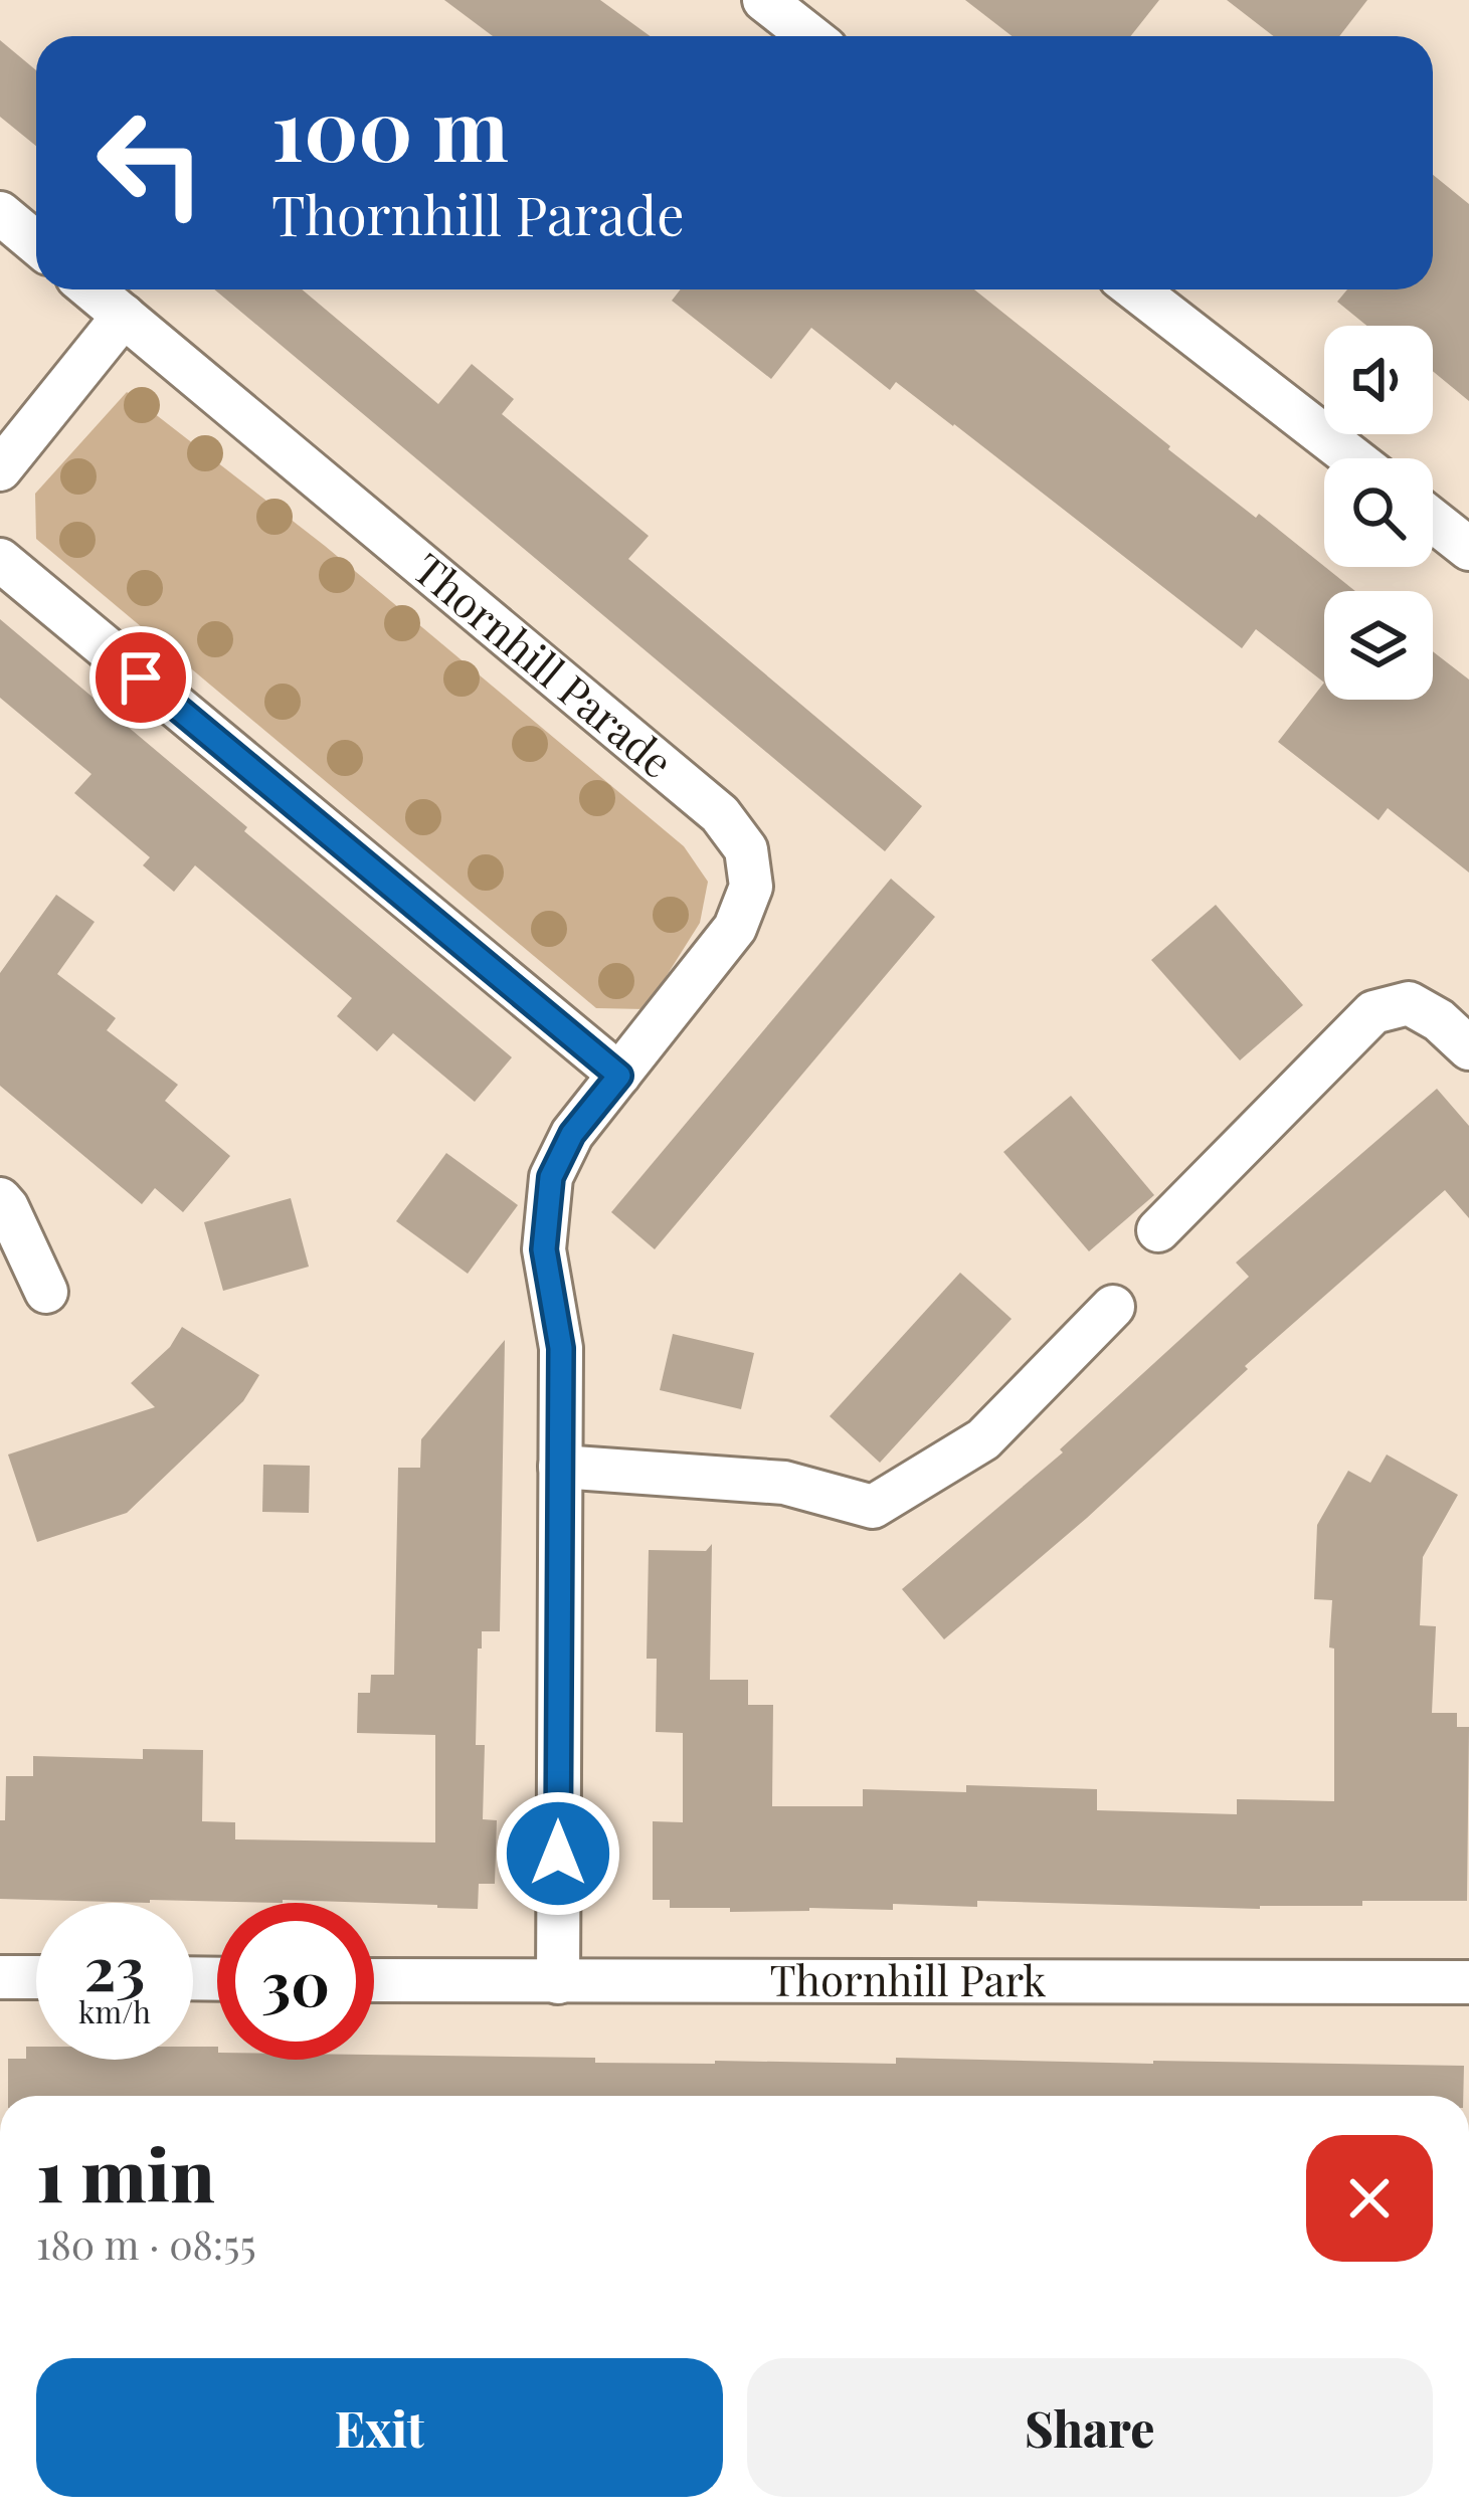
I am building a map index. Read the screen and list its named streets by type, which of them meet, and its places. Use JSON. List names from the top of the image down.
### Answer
{
  "streets": {
    "street": ["Thornhill Parade", "Thornhill Park"]
  },
  "crossings": [
    ["Thornhill Parade", "Thornhill Park"]
  ],
  "page": {
    "turn": ["100 m", "Thornhill Parade"],
    "speed": "23 km/h",
    "limit": "30",
    "heading": ["1 min", "180 m · 08:55"],
    "buttons": ["Exit", "Share"]
  }
}
